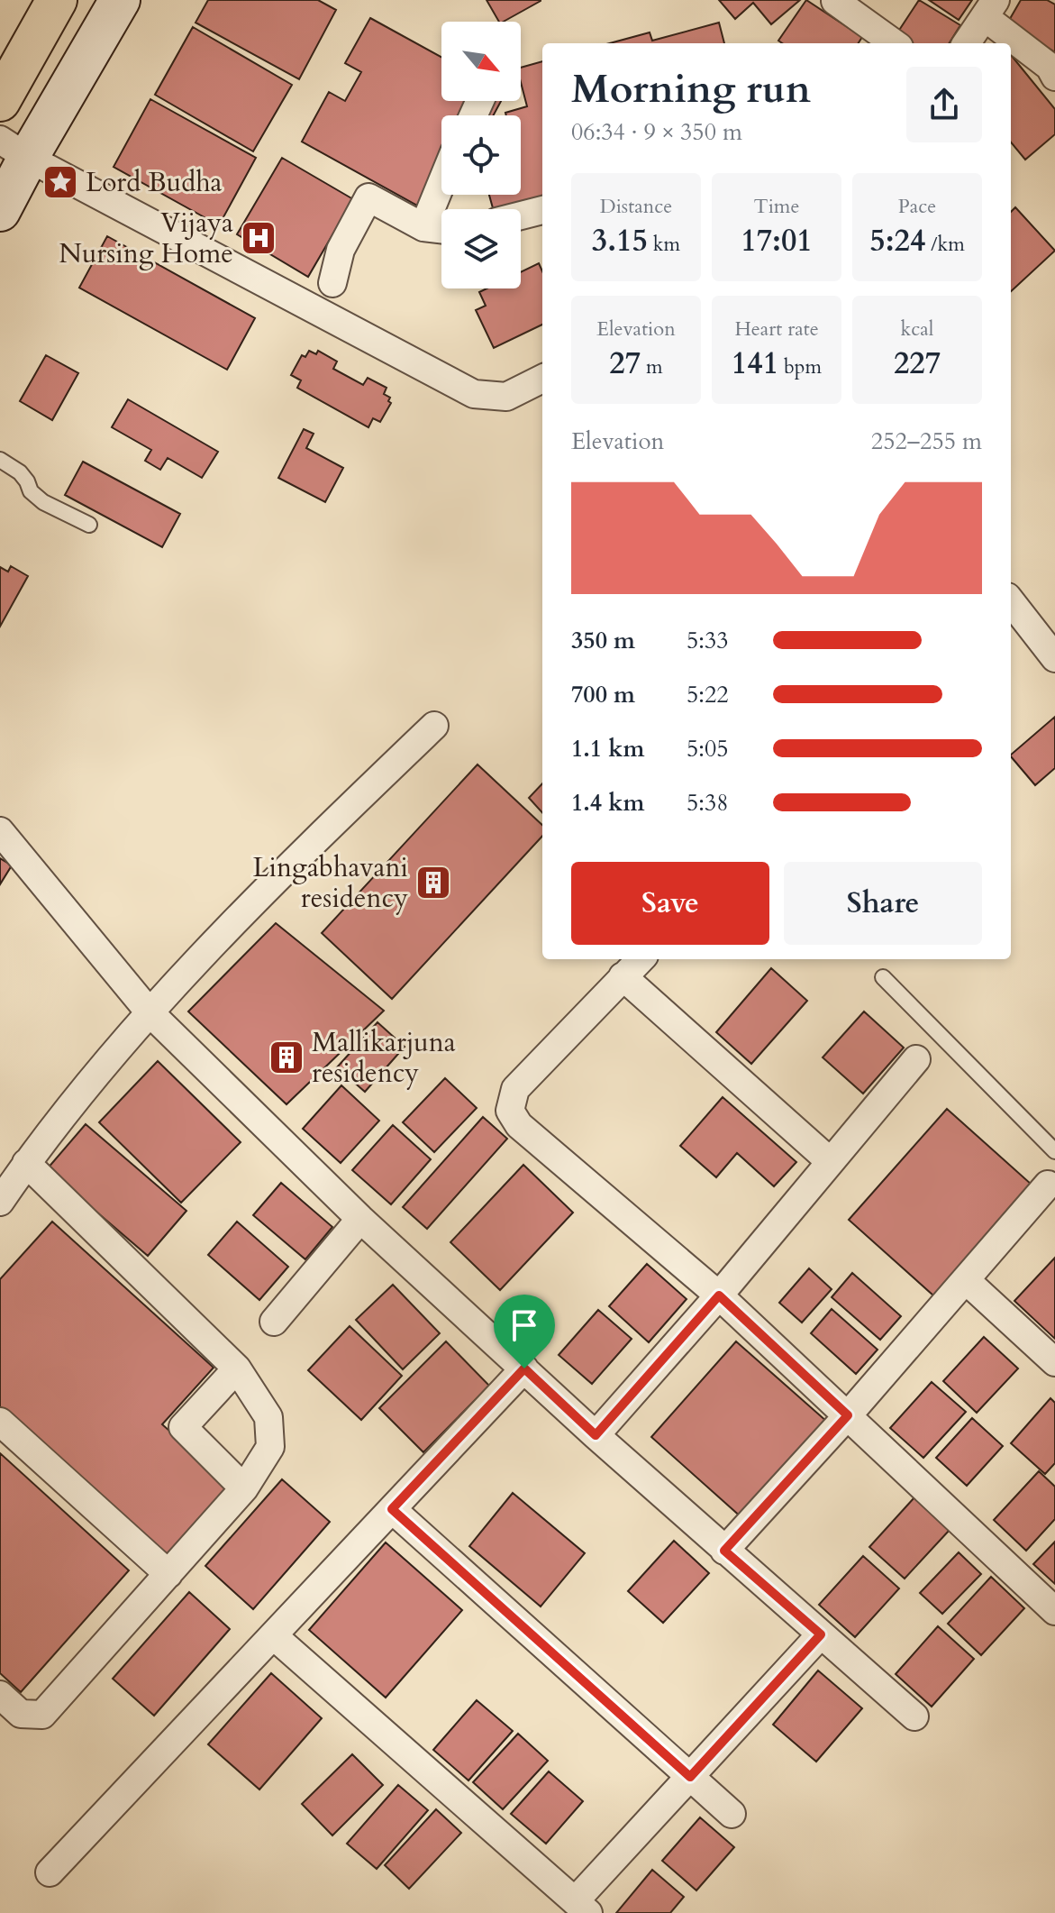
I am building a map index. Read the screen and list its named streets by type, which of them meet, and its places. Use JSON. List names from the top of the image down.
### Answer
{
  "places": {
    "place": ["Lord Budha"],
    "hospital": ["Vijaya Nursing Home"],
    "building": ["Lingabhavani residency", "Mallikarjuna residency"]
  },
  "north": "bottom right",
  "page": {
    "heading": ["Morning run", "06:34 · 9 × 350 m"],
    "stats": [
      ["Distance", "3.15 km"],
      ["Time", "17:01"],
      ["Pace", "5:24 /km"],
      ["Elevation", "27 m"],
      ["Heart rate", "141 bpm"],
      ["kcal", "227"]
    ],
    "chart": ["Elevation", "252–255 m"],
    "list": [
      {
        "name": "350 m",
        "note": "5:33"
      },
      {
        "name": "700 m",
        "note": "5:22"
      },
      {
        "name": "1.1 km",
        "note": "5:05"
      },
      {
        "name": "1.4 km",
        "note": "5:38"
      }
    ],
    "buttons": ["Save", "Share"]
  }
}
